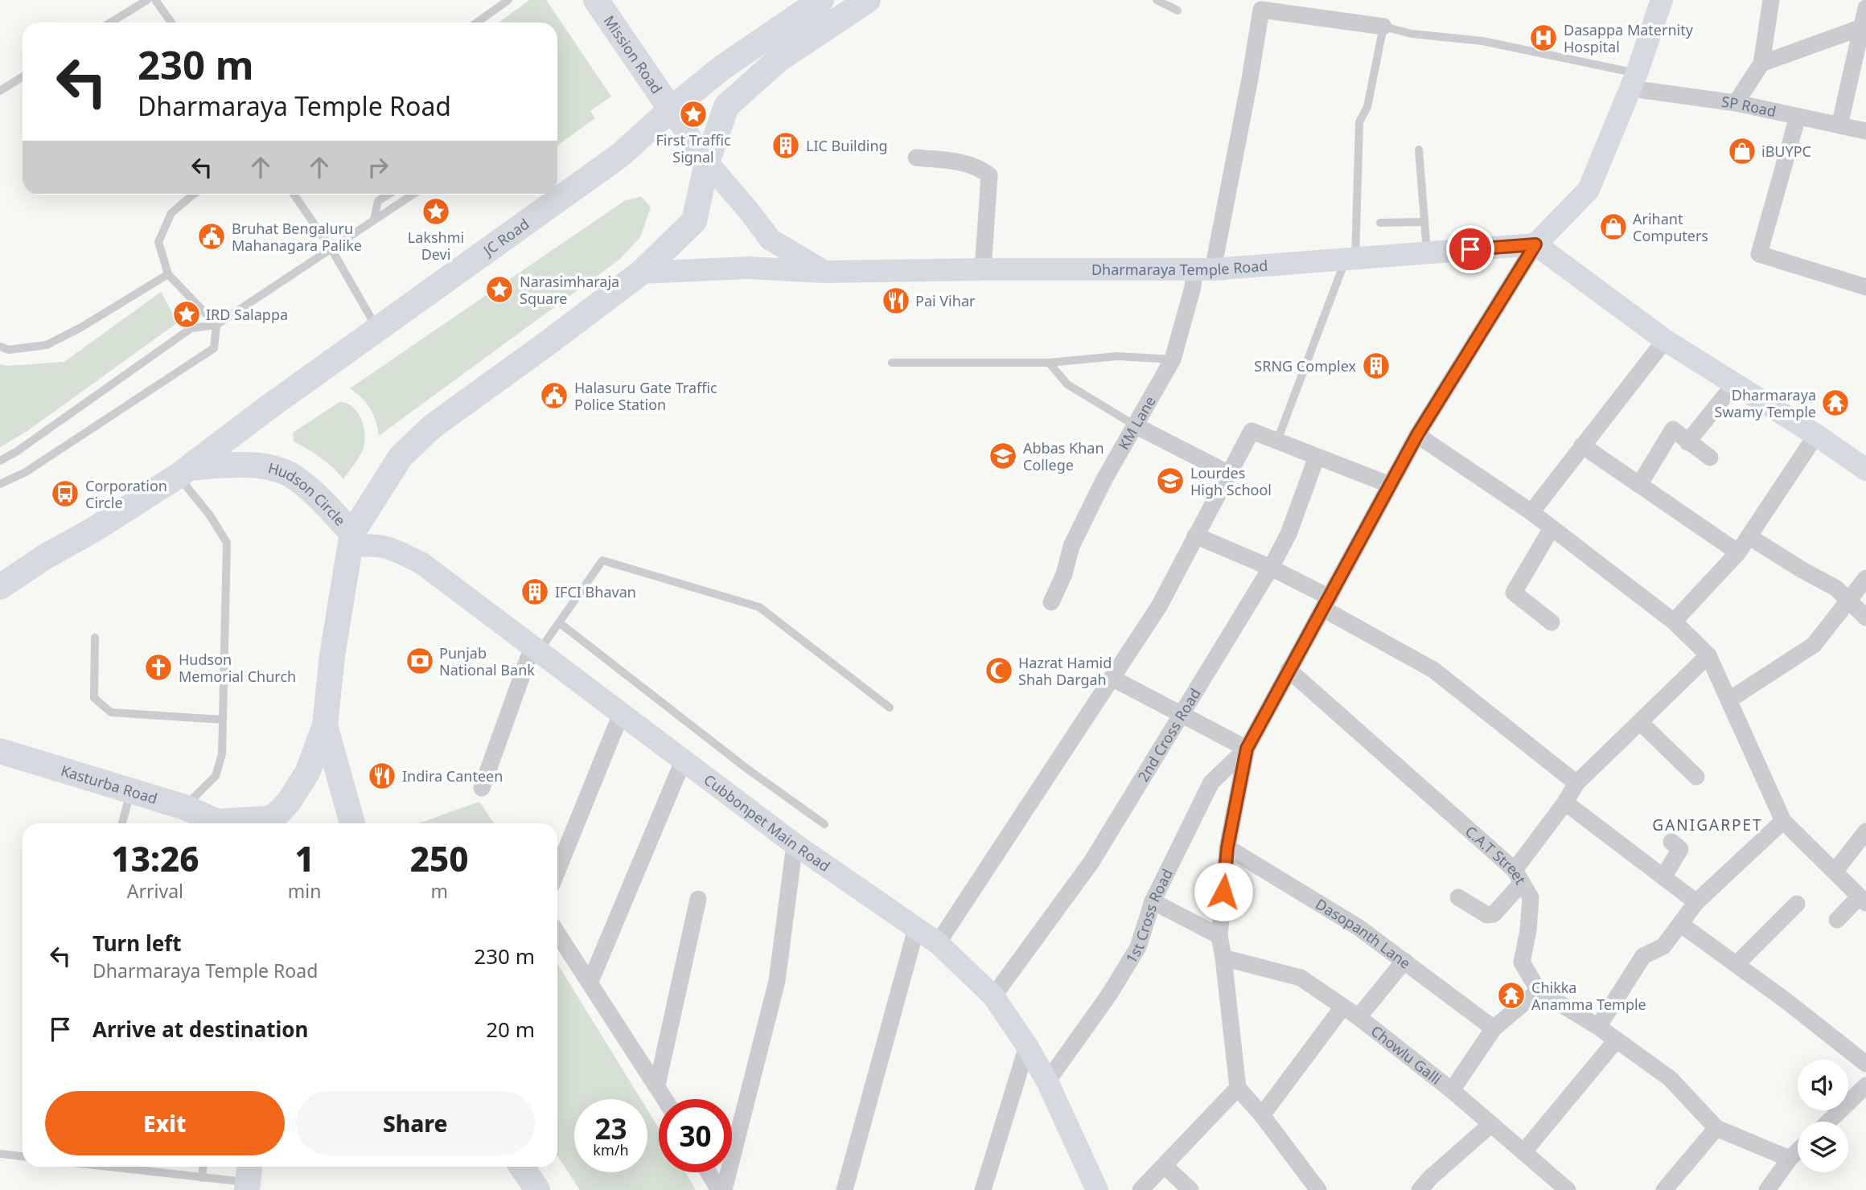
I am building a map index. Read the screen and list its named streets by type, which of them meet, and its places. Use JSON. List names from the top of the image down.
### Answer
{
  "streets": {
    "main road": [
      "Mission Road",
      "JC Road",
      "Hudson Circle",
      "Kasturba Road"
    ],
    "street": [
      "SP Road",
      "Dharmaraya Temple Road",
      "KM Lane",
      "2nd Cross Road",
      "Cubbonpet Main Road",
      "C.A.T Street",
      "1st Cross Road",
      "Dasopanth Lane",
      "Chowlu Galli"
    ]
  },
  "crossings": [
    ["Mission Road", "JC Road"],
    ["JC Road", "Hudson Circle"],
    ["Dharmaraya Temple Road", "KM Lane"],
    ["Hudson Circle", "Cubbonpet Main Road"],
    ["2nd Cross Road", "Cubbonpet Main Road"],
    ["Cubbonpet Main Road", "1st Cross Road"]
  ],
  "districts": ["GANIGARPET"],
  "places": {
    "hospital": ["Dasappa Maternity Hospital"],
    "place": [
      "First Traffic Signal",
      "Lakshmi Devi",
      "Narasimharaja Square",
      "IRD Salappa"
    ],
    "building": ["LIC Building", "SRNG Complex", "IFCI Bhavan"],
    "shop": ["iBUYPC", "Arihant Computers"],
    "public building": ["Bruhat Bengaluru Mahanagara Palike", "Halasuru Gate Traffic Police Station"],
    "restaurant": ["Pai Vihar", "Indira Canteen"],
    "temple": ["Dharmaraya Swamy Temple", "Chikka Anamma Temple"],
    "school or university": ["Abbas Khan College", "Lourdes High School"],
    "bus stop": ["Corporation Circle"],
    "bank": ["Punjab National Bank"],
    "church": ["Hudson Memorial Church"],
    "mosque": ["Hazrat Hamid Shah Dargah"]
  },
  "page": {
    "turn": ["230 m", "Dharmaraya Temple Road"],
    "eta": [
      "13:26",
      "Arrival",
      "1",
      "min",
      "250",
      "m"
    ],
    "list": [
      {
        "name": "Turn left",
        "note": "Dharmaraya Temple Road",
        "value": "230 m"
      },
      {
        "name": "Arrive at destination",
        "value": "20 m"
      }
    ],
    "buttons": ["Exit", "Share"],
    "speed": "23 km/h",
    "limit": "30"
  }
}
